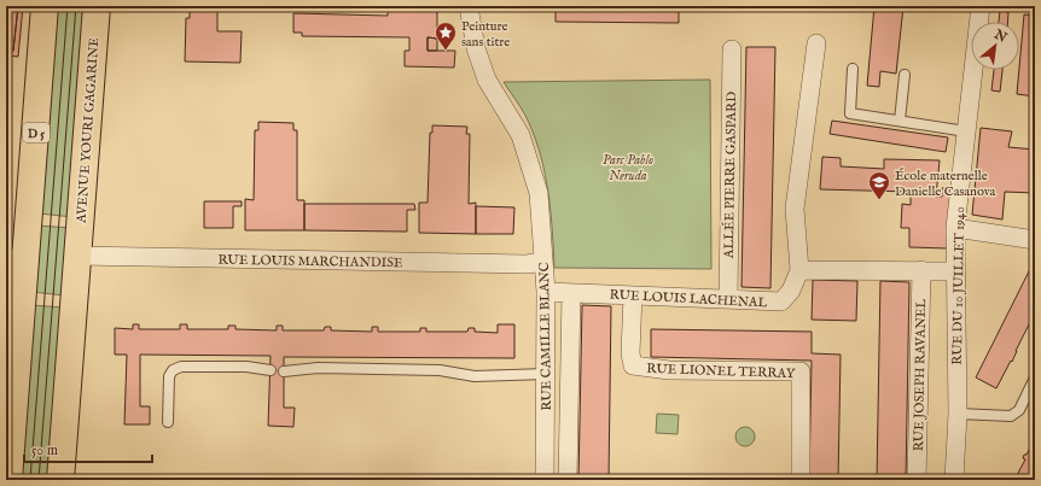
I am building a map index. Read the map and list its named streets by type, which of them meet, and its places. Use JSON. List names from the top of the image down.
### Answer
{
  "streets": {
    "main road": ["AVENUE YOURI GAGARINE", "D 5"],
    "street": [
      "ALLÉE PIERRE GASPARD",
      "RUE LOUIS MARCHANDISE",
      "RUE DU 10 JUILLET 1940",
      "RUE LOUIS LACHENAL",
      "RUE CAMILLE BLANC",
      "RUE LIONEL TERRAY",
      "RUE JOSEPH RAVANEL"
    ]
  },
  "crossings": [
    ["AVENUE YOURI GAGARINE", "RUE LOUIS MARCHANDISE"],
    ["ALLÉE PIERRE GASPARD", "RUE LOUIS LACHENAL"],
    ["RUE LOUIS MARCHANDISE", "RUE CAMILLE BLANC"],
    ["RUE LOUIS LACHENAL", "RUE CAMILLE BLANC"],
    ["RUE LOUIS LACHENAL", "RUE LIONEL TERRAY"]
  ],
  "parks": ["Parc Pablo Neruda"],
  "places": {
    "place": ["Peinture sans titre"],
    "school or university": ["École maternelle Danielle Casanova"]
  },
  "scale_bar": "50 m",
  "north": "top right"
}
